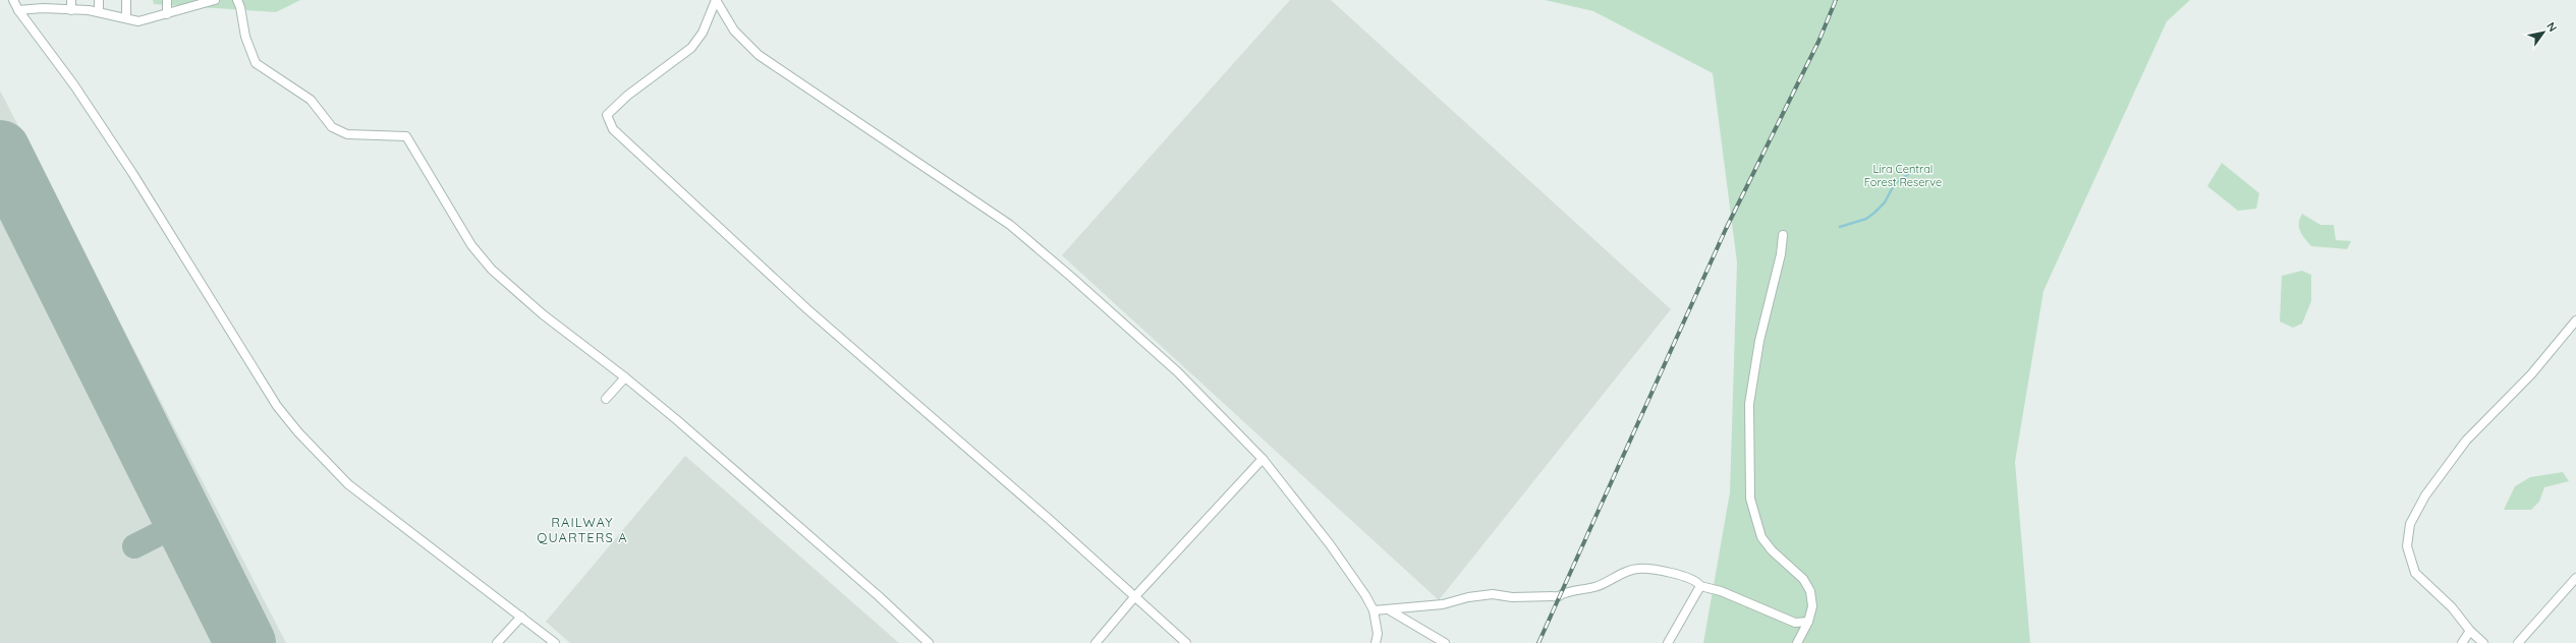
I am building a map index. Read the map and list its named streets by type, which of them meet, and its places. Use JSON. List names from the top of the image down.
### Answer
{
  "districts": ["RAILWAY QUARTERS A"],
  "parks": ["Lira Central Forest Reserve"],
  "north": "top right"
}
